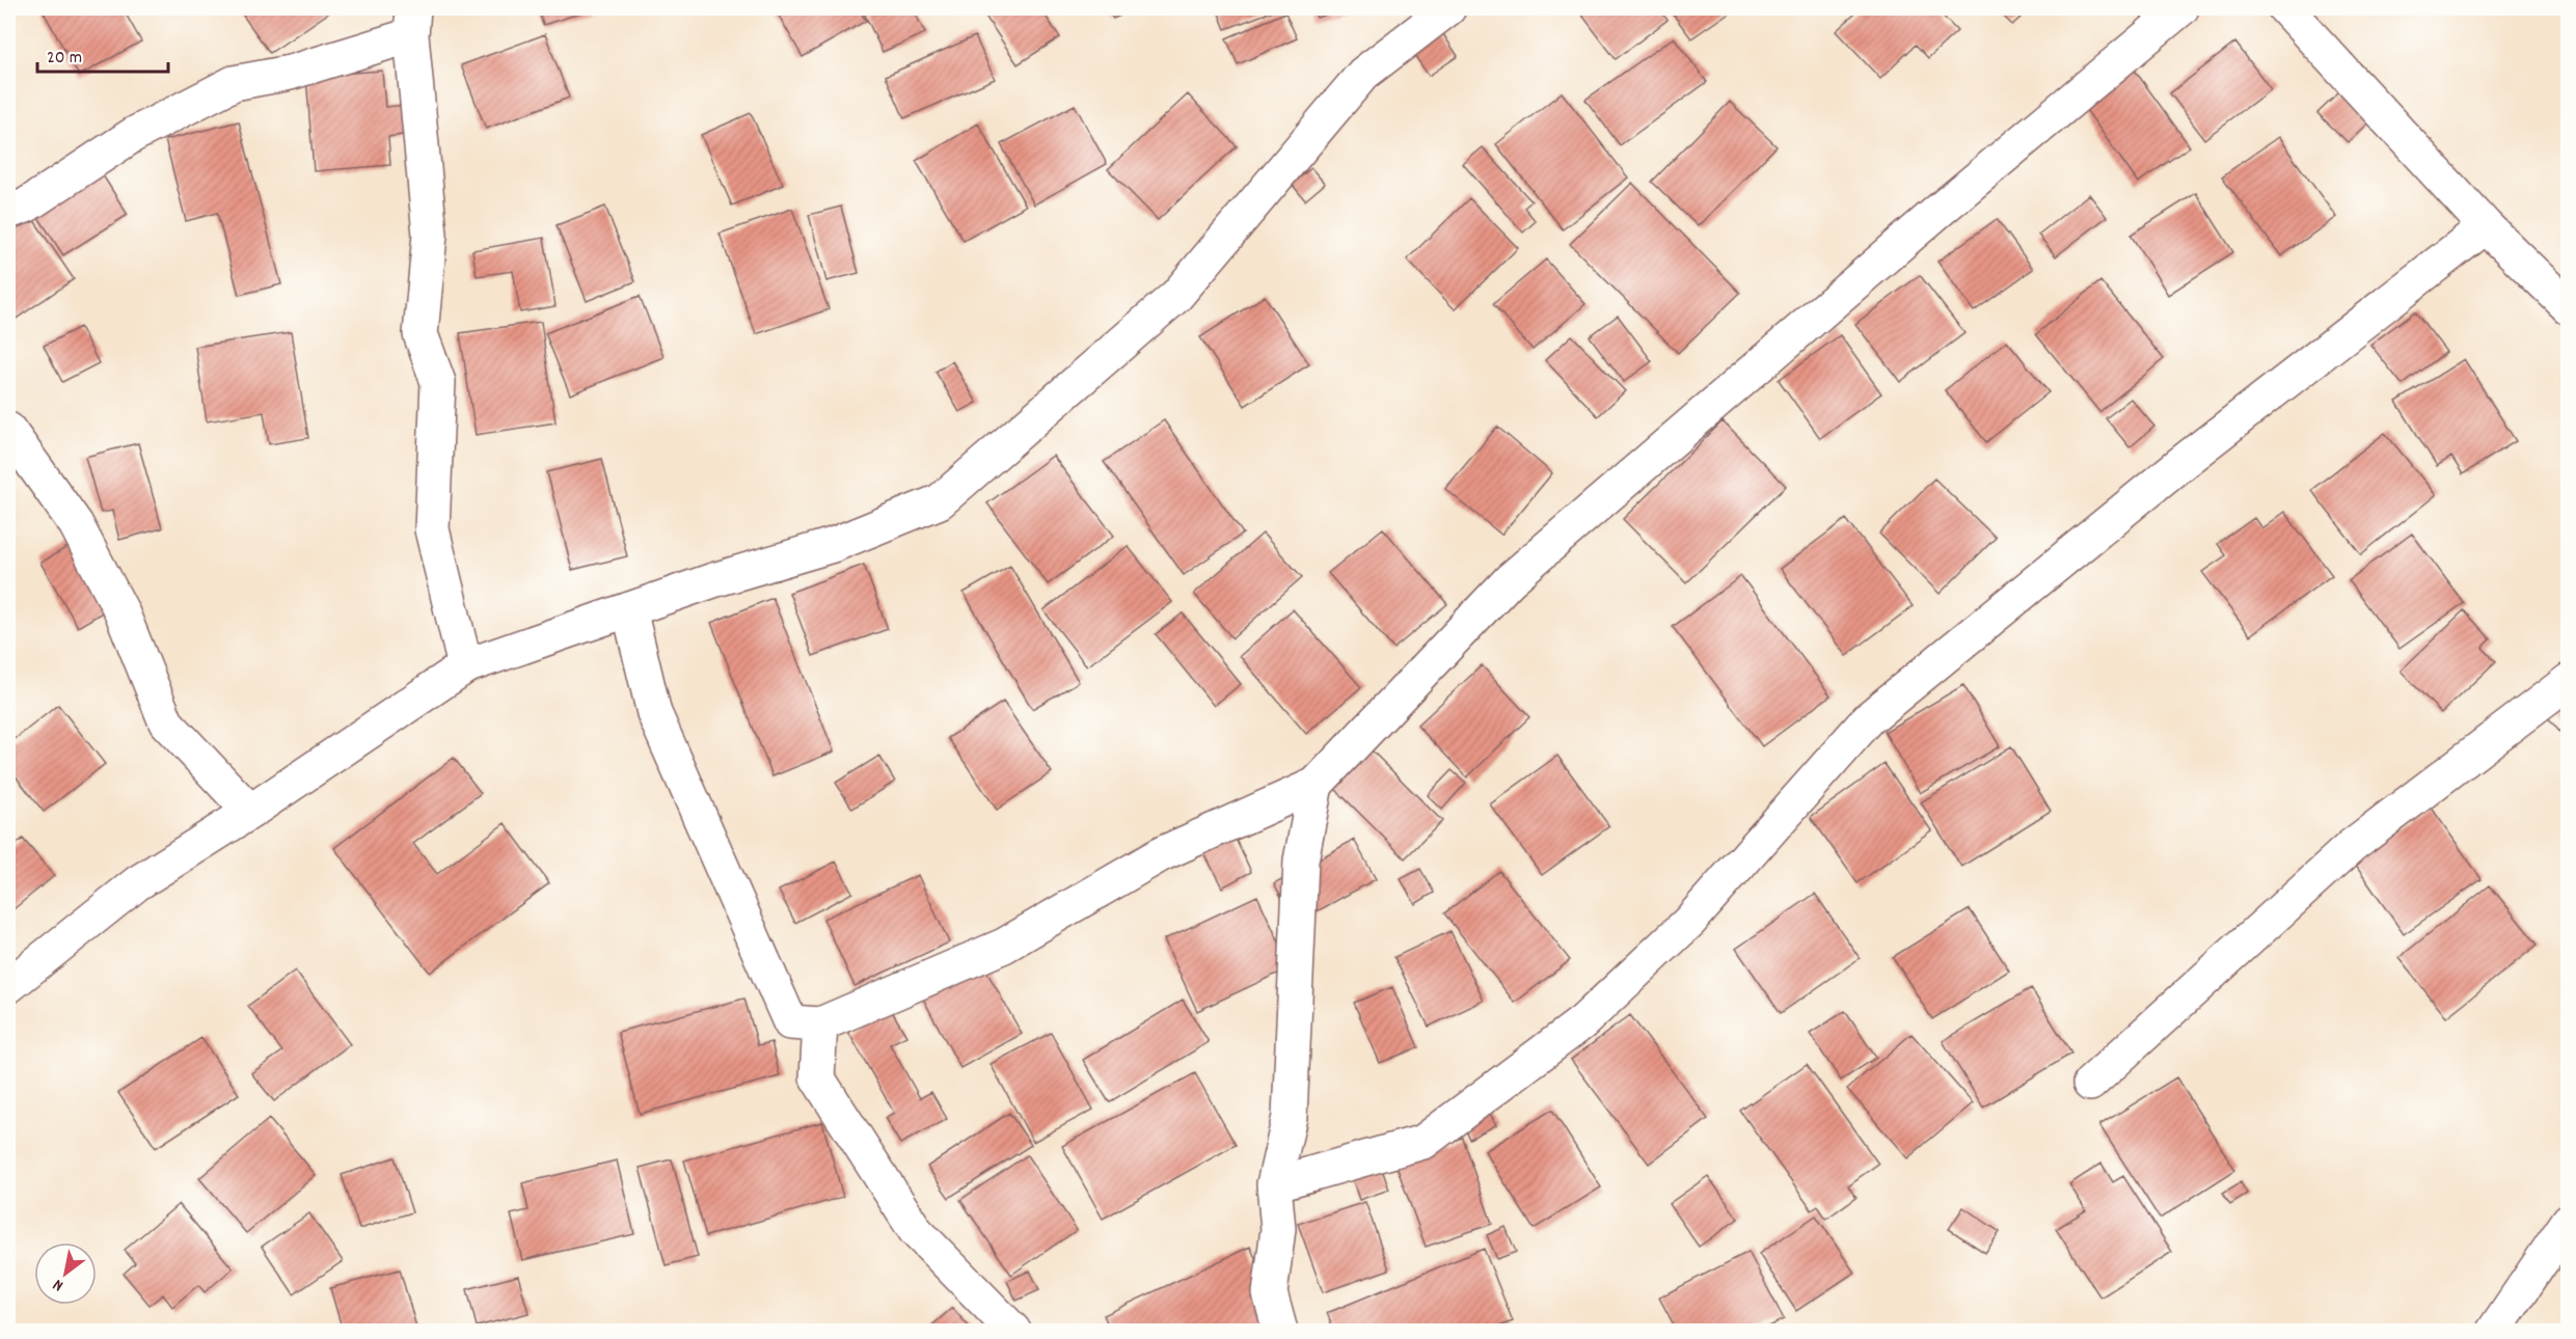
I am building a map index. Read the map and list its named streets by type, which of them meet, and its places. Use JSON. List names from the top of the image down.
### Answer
{
  "scale_bar": "20 m",
  "north": "bottom left"
}
